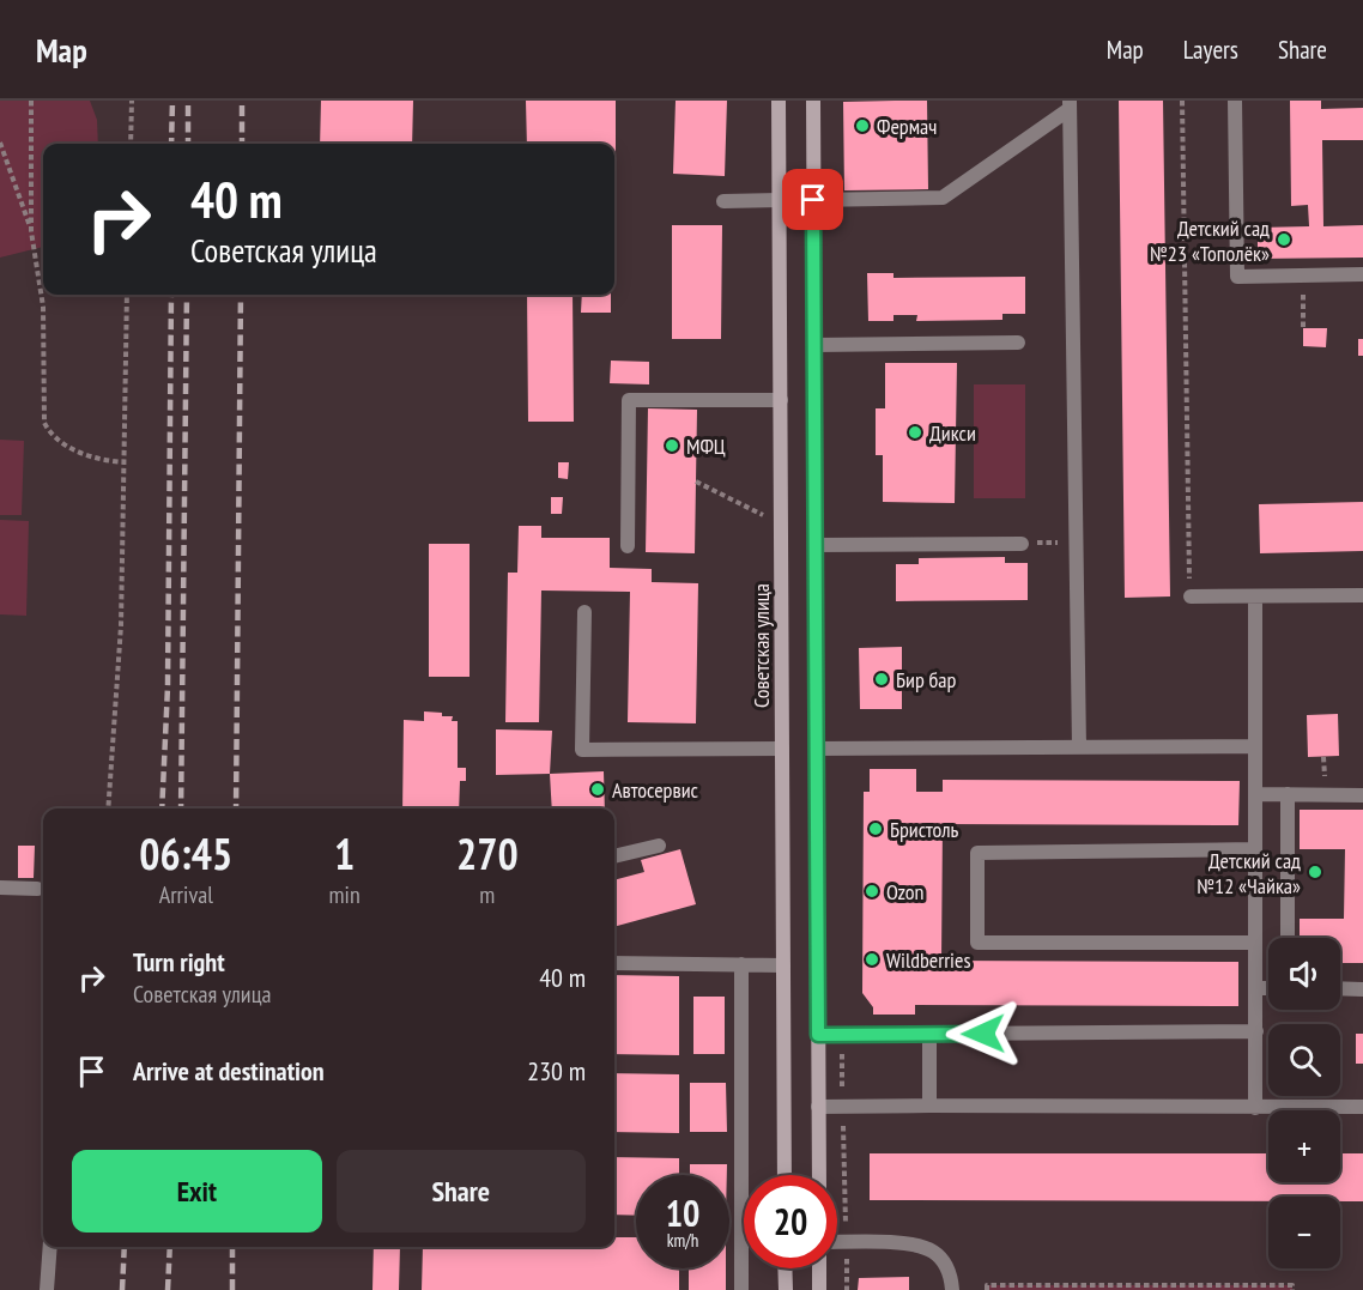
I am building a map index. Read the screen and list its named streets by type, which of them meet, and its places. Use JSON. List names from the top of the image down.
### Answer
{
  "streets": {
    "main road": ["Советская улица"]
  },
  "places": [
    "Фермач",
    "Детский сад №23 «Тополёк»",
    "Дикси",
    "МФЦ",
    "Бир бар",
    "Автосервис",
    "Бристоль",
    "Детский сад №12 «Чайка»",
    "Ozon",
    "Wildberries"
  ],
  "page": {
    "header": "Map",
    "nav": ["Map", "Layers", "Share"],
    "turn": ["40 m", "Советская улица"],
    "eta": [
      "06:45",
      "Arrival",
      "1",
      "min",
      "270",
      "m"
    ],
    "list": [
      {
        "name": "Turn right",
        "note": "Советская улица",
        "value": "40 m"
      },
      {
        "name": "Arrive at destination",
        "value": "230 m"
      }
    ],
    "map_buttons": ["+", "−"],
    "buttons": ["Exit", "Share"],
    "speed": "10 km/h",
    "limit": "20"
  }
}
